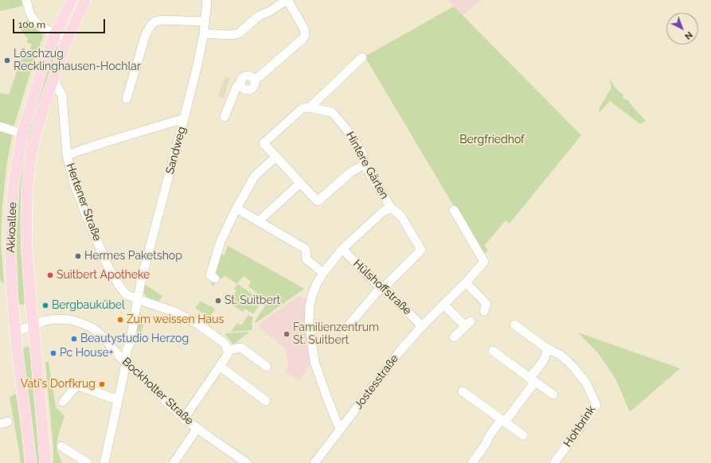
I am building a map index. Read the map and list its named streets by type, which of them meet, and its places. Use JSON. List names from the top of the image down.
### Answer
{
  "streets": {
    "main road": ["Akkoallee"],
    "street": [
      "Sandweg",
      "Hintere Gärten",
      "Hertener Straße",
      "Hülshoffstraße",
      "Jostesstraße",
      "Bockholter Straße",
      "Hohbrink"
    ]
  },
  "crossings": [
    ["Sandweg", "Hertener Straße"],
    ["Hintere Gärten", "Hülshoffstraße"],
    ["Hertener Straße", "Akkoallee"],
    ["Akkoallee", "Bockholter Straße"],
    ["Hülshoffstraße", "Jostesstraße"]
  ],
  "parks": ["Bergfriedhof"],
  "places": [
    "Löschzug Recklinghausen-Hochlar",
    "Hermes Paketshop",
    "Suitbert Apotheke",
    "St. Suitbert",
    "Bergbaukübel",
    "Zum weissen Haus",
    "Familienzentrum St. Suitbert",
    "Beautystudio Herzog",
    "Pc House+",
    "Vati's Dorfkrug"
  ],
  "scale_bar": "100 m",
  "north": "bottom right"
}
